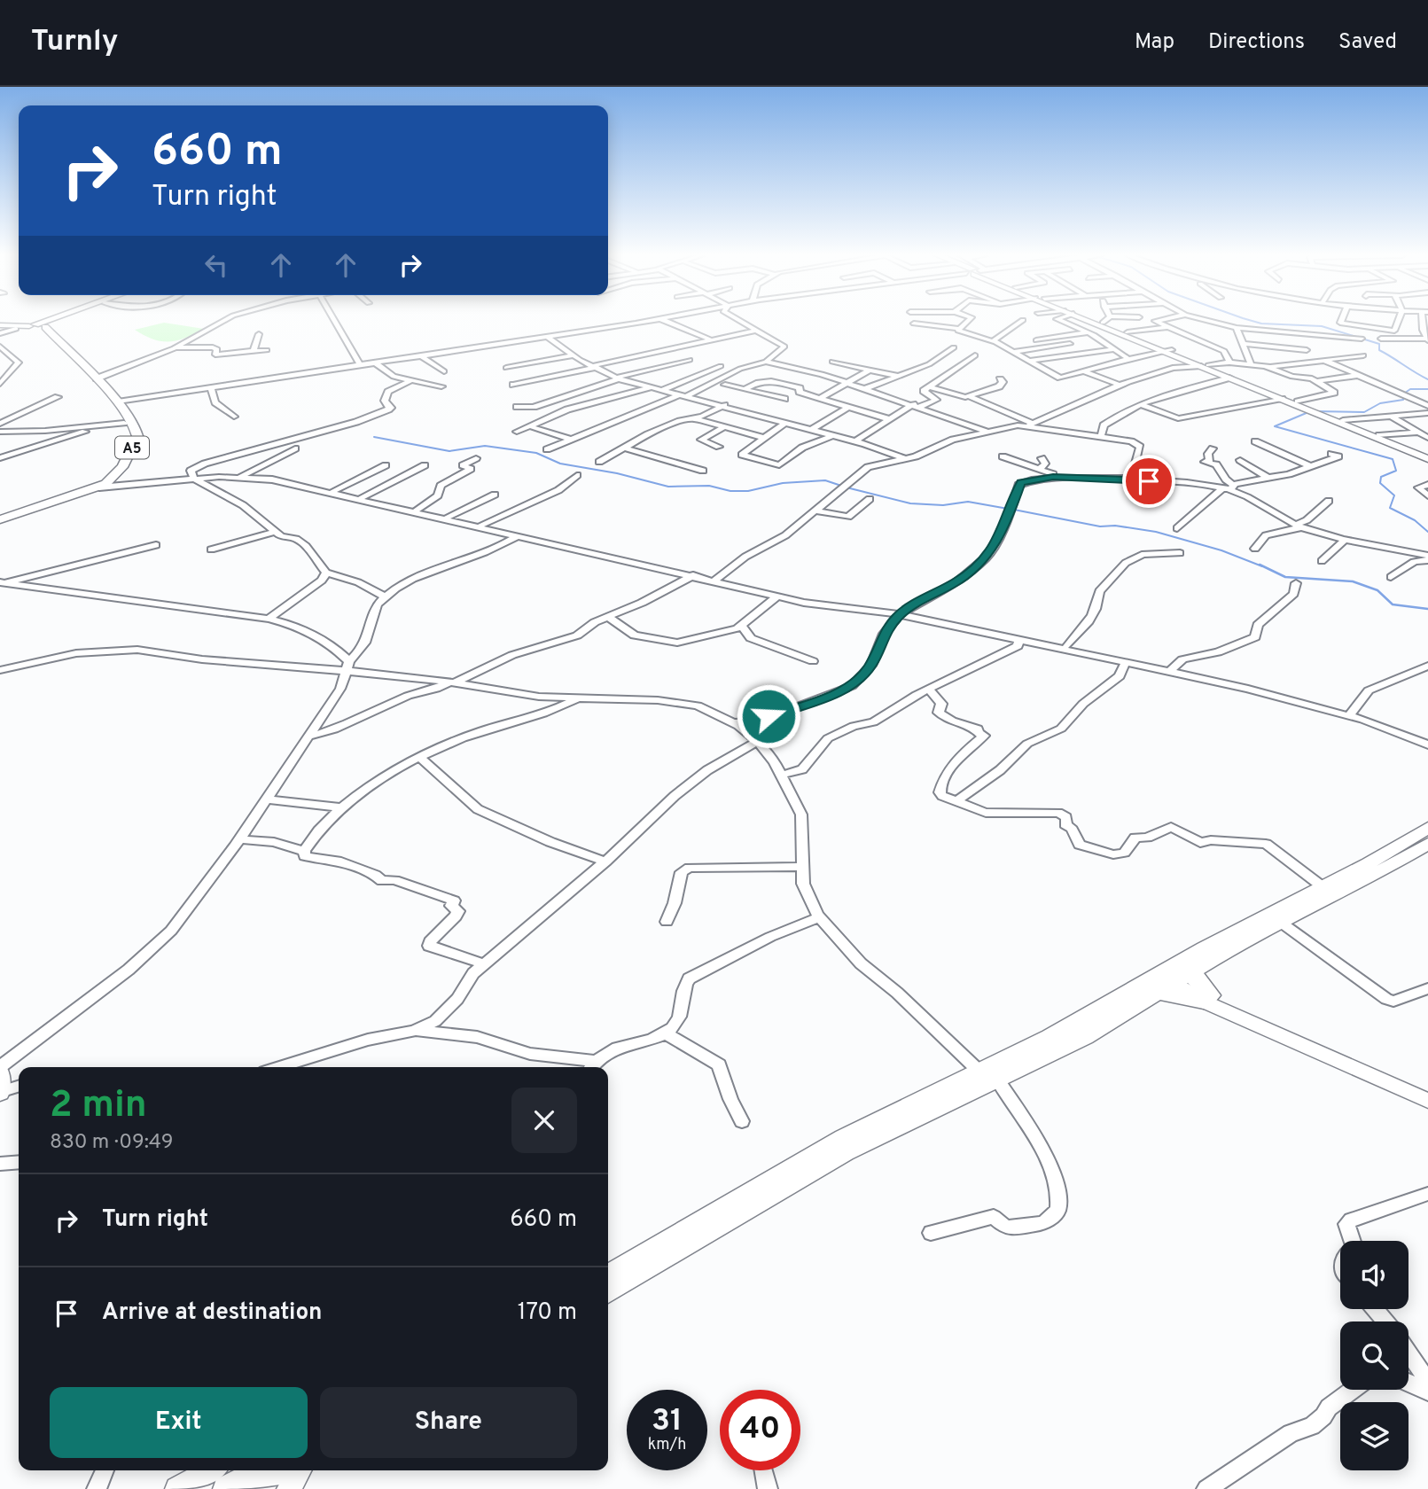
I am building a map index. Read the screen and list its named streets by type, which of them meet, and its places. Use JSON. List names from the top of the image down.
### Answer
{
  "streets": {
    "highway": ["A5"]
  },
  "page": {
    "header": "Turnly",
    "nav": ["Map", "Directions", "Saved"],
    "turn": ["660 m", "Turn right"],
    "heading": ["2 min", "830 m · 09:49"],
    "list": [
      {
        "name": "Turn right",
        "value": "660 m"
      },
      {
        "name": "Arrive at destination",
        "value": "170 m"
      }
    ],
    "buttons": ["Exit", "Share"],
    "speed": "31 km/h",
    "limit": "40"
  }
}
